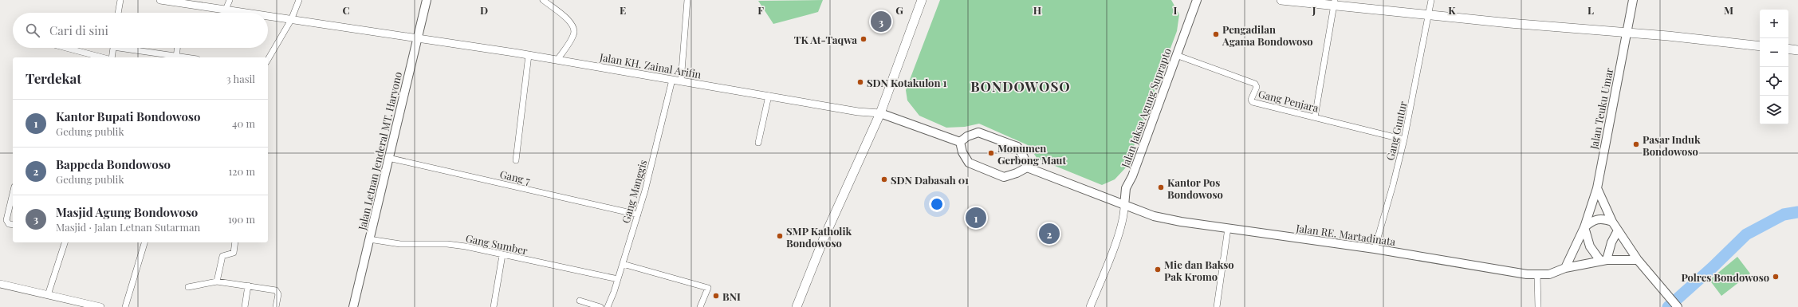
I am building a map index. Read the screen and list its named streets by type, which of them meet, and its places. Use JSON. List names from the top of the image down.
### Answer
{
  "streets": {
    "main road": [
      "Jalan Jaksa Agung Suprapto",
      "Jalan Teuku Umar",
      "Jalan Letnan Jenderal MT. Haryono",
      "Jalan RE. Martadinata"
    ],
    "street": [
      "Jalan KH. Zainal Arifin",
      "Gang Penjara",
      "Gang Guntur",
      "Gang 7",
      "Gang Manggis",
      "Gang Sumber"
    ]
  },
  "crossings": [
    ["Jalan KH. Zainal Arifin", "Jalan Letnan Jenderal MT. Haryono"],
    ["Jalan KH. Zainal Arifin", "Gang Manggis"],
    ["Gang Penjara", "Jalan Jaksa Agung Suprapto"],
    ["Gang Penjara", "Gang Guntur"],
    ["Jalan Jaksa Agung Suprapto", "Jalan RE. Martadinata"],
    ["Jalan Teuku Umar", "Jalan RE. Martadinata"],
    ["Gang Guntur", "Jalan RE. Martadinata"],
    ["Jalan Letnan Jenderal MT. Haryono", "Gang 7"],
    ["Jalan Letnan Jenderal MT. Haryono", "Gang Sumber"],
    ["Gang 7", "Gang Manggis"],
    ["Gang Manggis", "Gang Sumber"]
  ],
  "districts": ["BONDOWOSO"],
  "places": [
    "Pengadilan Agama Bondowoso",
    "TK At-Taqwa",
    "SDN Kotakulon 1",
    "Pasar Induk Bondowoso",
    "Monumen Gerbong Maut",
    "SDN Dabasah 01",
    "Kantor Pos Bondowoso",
    "SMP Katholik Bondowoso",
    "Mie dan Bakso Pak Kromo",
    "Polres Bondowoso",
    "BNI"
  ],
  "page": {
    "map_buttons": ["+", "−"],
    "pins": ["3", "1", "2"],
    "search": "Cari di sini",
    "heading": ["Terdekat", "3 hasil"],
    "list": [
      {
        "mark": "1",
        "name": "Kantor Bupati Bondowoso",
        "note": "Gedung publik",
        "value": "40 m"
      },
      {
        "mark": "2",
        "name": "Bappeda Bondowoso",
        "note": "Gedung publik",
        "value": "120 m"
      },
      {
        "mark": "3",
        "name": "Masjid Agung Bondowoso",
        "note": "Masjid · Jalan Letnan Sutarman",
        "value": "190 m"
      }
    ]
  },
  "grid": {
    "columns": [
      "C",
      "D",
      "E",
      "F",
      "G",
      "H",
      "I",
      "J",
      "K",
      "L",
      "M"
    ]
  }
}
